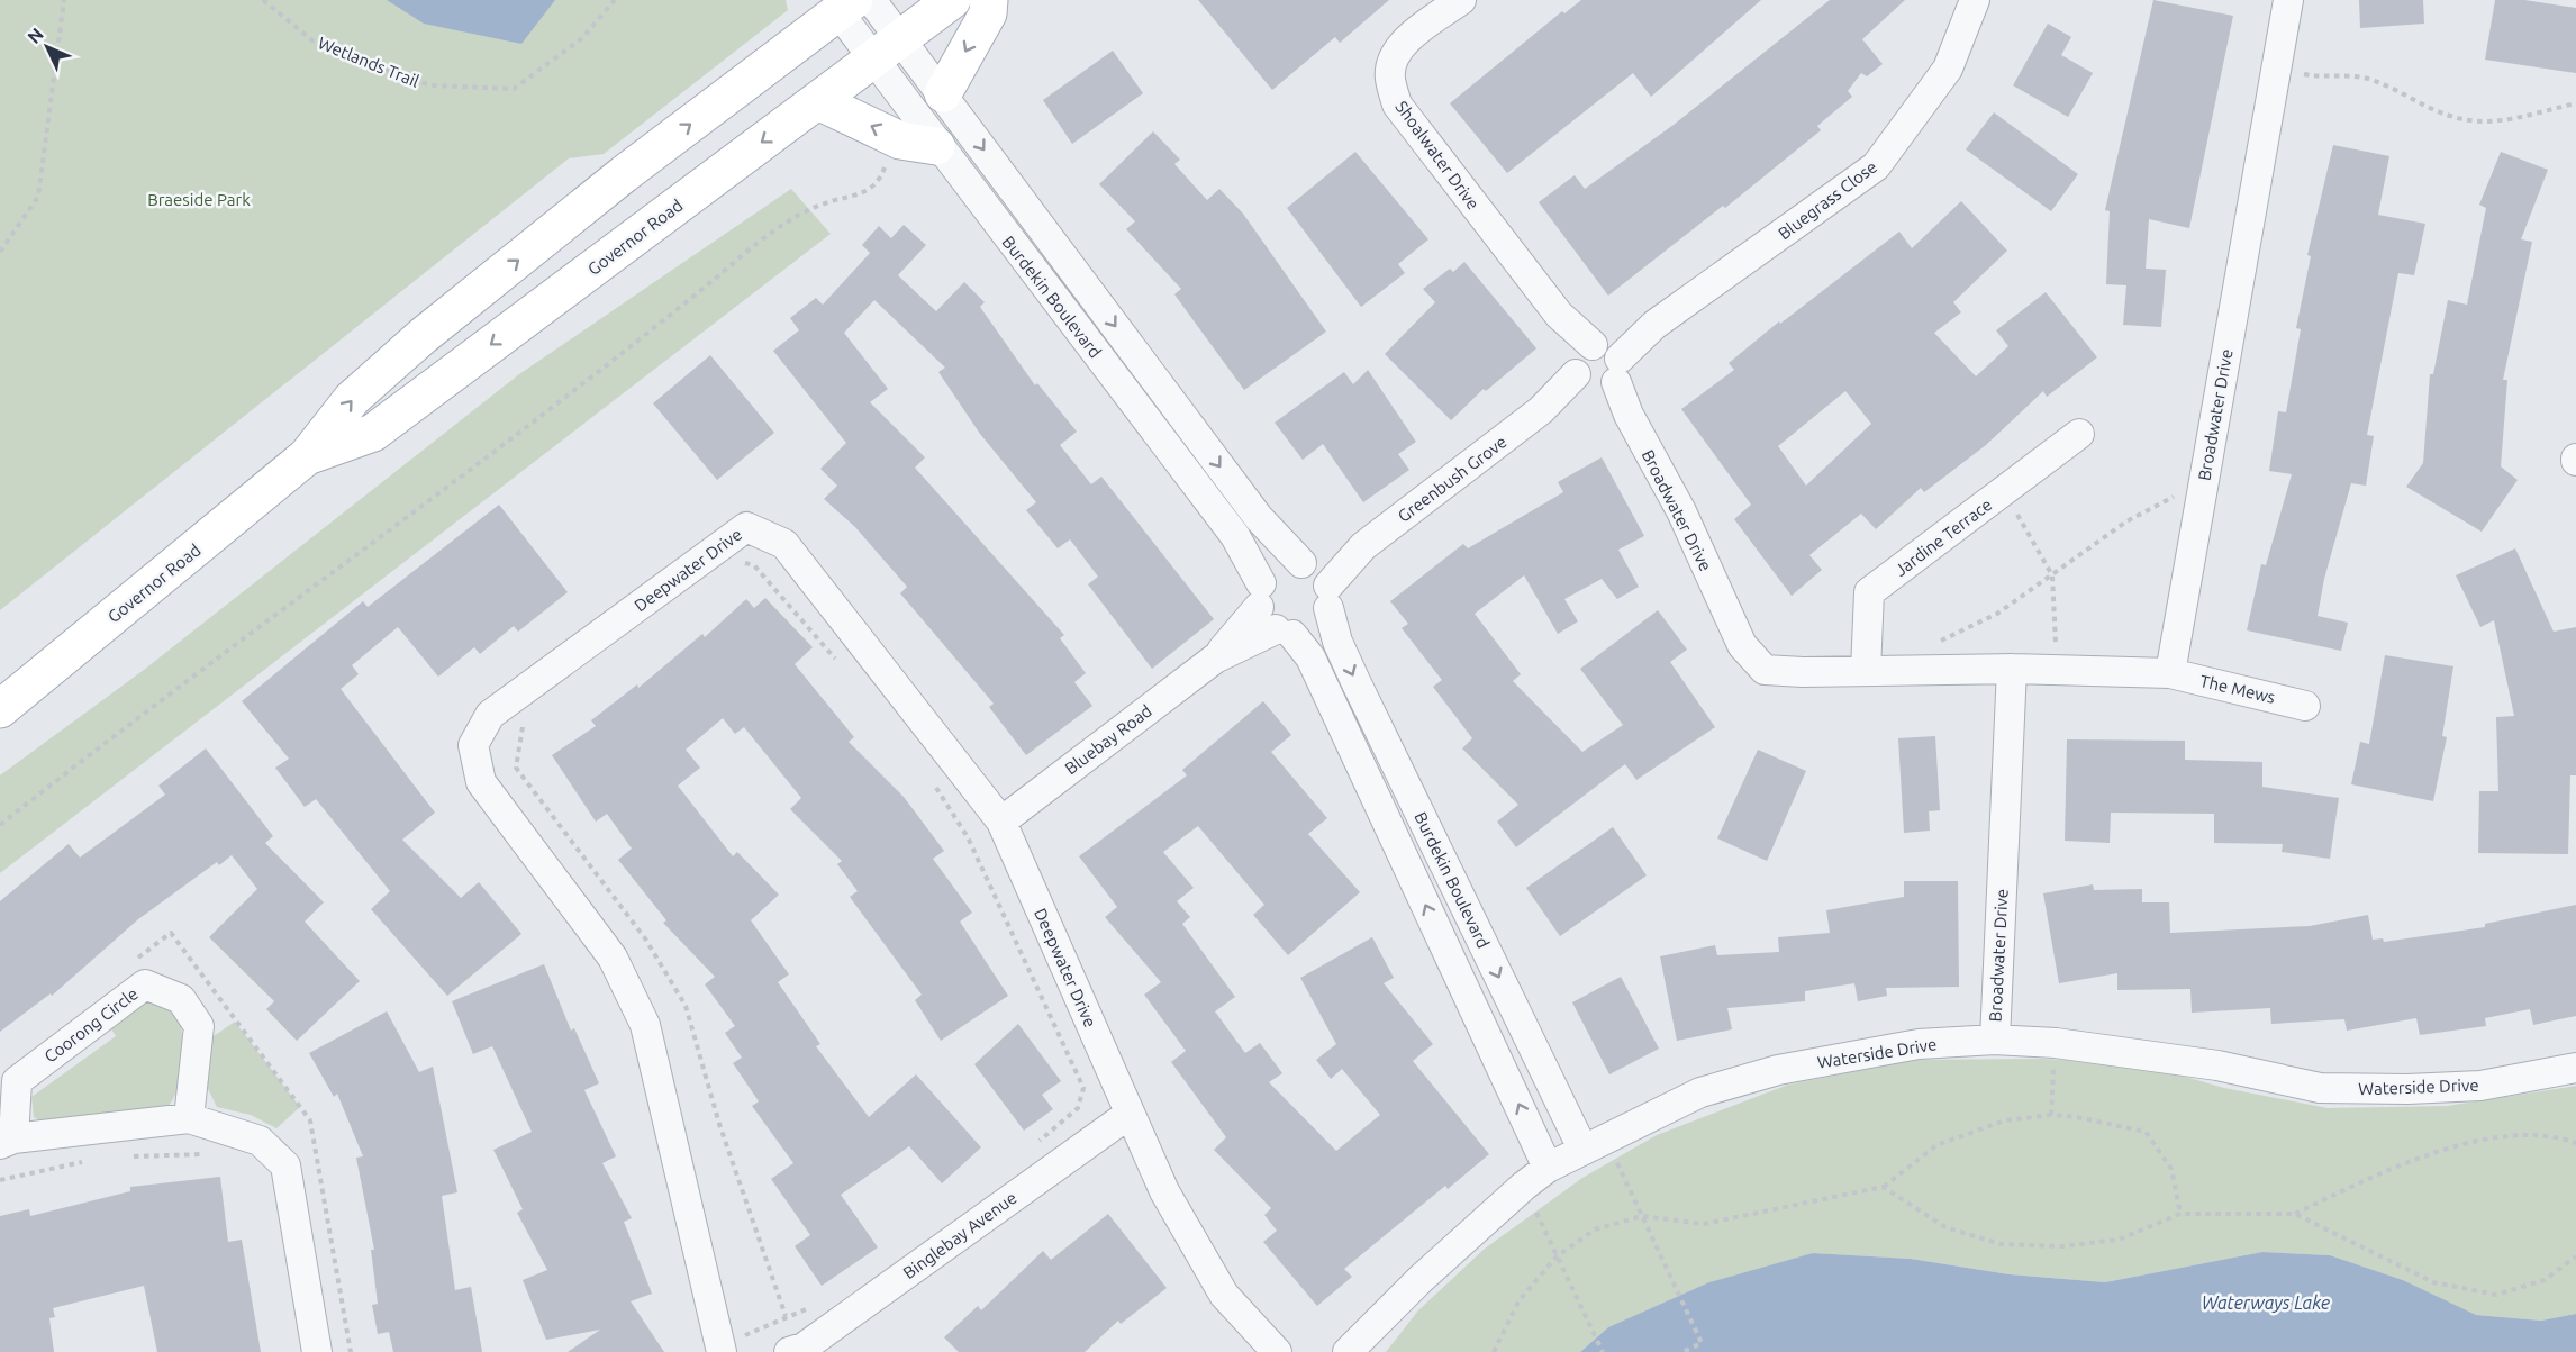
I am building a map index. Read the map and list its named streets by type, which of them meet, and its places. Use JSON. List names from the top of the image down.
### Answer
{
  "streets": {
    "main road": ["Governor Road"],
    "street": [
      "Shoalwater Drive",
      "Bluegrass Close",
      "Burdekin Boulevard",
      "Broadwater Drive",
      "Greenbush Grove",
      "Jardine Terrace",
      "Deepwater Drive",
      "The Mews",
      "Bluebay Road",
      "Coorong Circle",
      "Waterside Drive",
      "Binglebay Avenue"
    ],
    "path": ["Wetlands Trail"]
  },
  "crossings": [
    ["Shoalwater Drive", "Bluegrass Close"],
    ["Shoalwater Drive", "Broadwater Drive"],
    ["Shoalwater Drive", "Greenbush Grove"],
    ["Bluegrass Close", "Broadwater Drive"],
    ["Bluegrass Close", "Greenbush Grove"],
    ["Governor Road", "Burdekin Boulevard"],
    ["Burdekin Boulevard", "Greenbush Grove"],
    ["Burdekin Boulevard", "Bluebay Road"],
    ["Burdekin Boulevard", "Waterside Drive"],
    ["Broadwater Drive", "Greenbush Grove"],
    ["Broadwater Drive", "Jardine Terrace"],
    ["Broadwater Drive", "The Mews"],
    ["Broadwater Drive", "Waterside Drive"],
    ["Greenbush Grove", "Bluebay Road"],
    ["Deepwater Drive", "Bluebay Road"],
    ["Deepwater Drive", "Binglebay Avenue"]
  ],
  "water": ["Waterways Lake"],
  "parks": ["Braeside Park"],
  "north": "top left"
}
